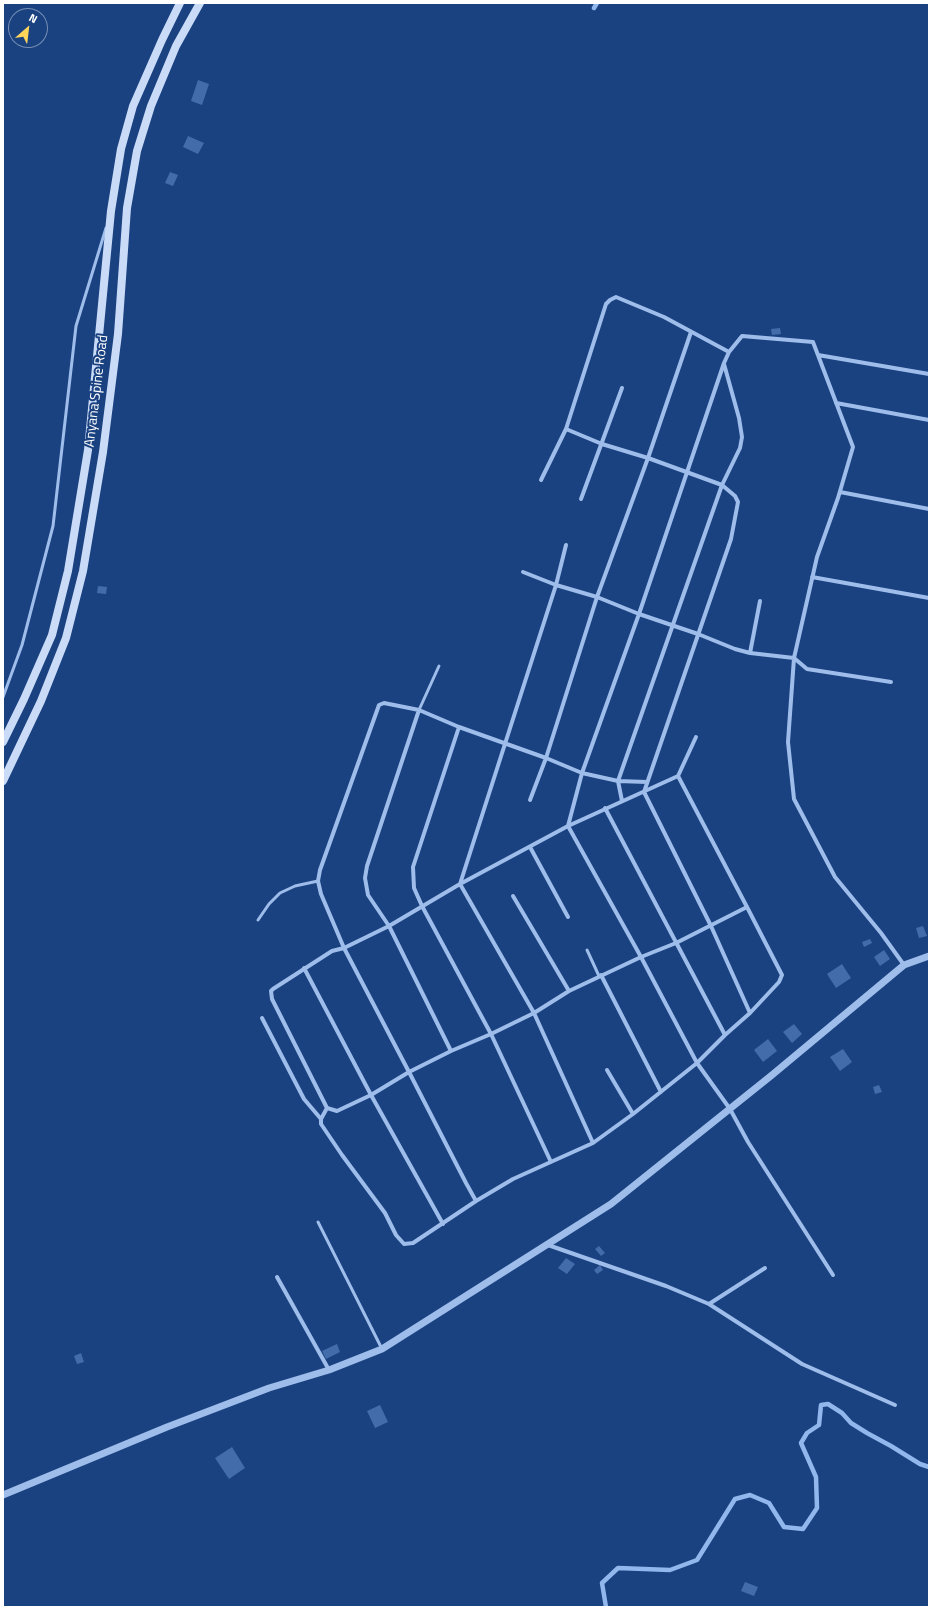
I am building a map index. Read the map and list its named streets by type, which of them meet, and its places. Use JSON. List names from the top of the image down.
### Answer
{
  "streets": {
    "main road": ["Anyana Spine Road"]
  },
  "north": "top right"
}
